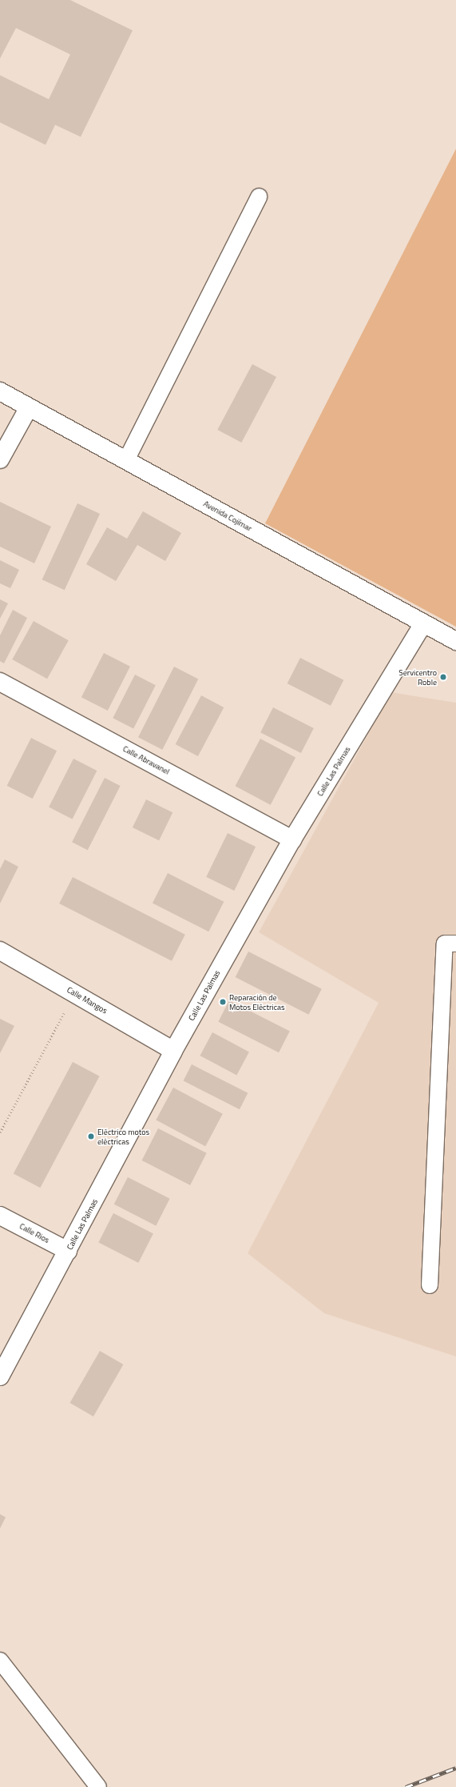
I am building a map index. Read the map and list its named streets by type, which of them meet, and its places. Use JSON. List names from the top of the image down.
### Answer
{
  "streets": {
    "street": [
      "Avenida Cojímar",
      "Calle Abravanel",
      "Calle Las Palmas",
      "Calle Mangos",
      "Calle Rios"
    ]
  },
  "crossings": [
    ["Avenida Cojímar", "Calle Las Palmas"],
    ["Calle Abravanel", "Calle Las Palmas"],
    ["Calle Las Palmas", "Calle Mangos"],
    ["Calle Las Palmas", "Calle Rios"]
  ],
  "places": ["Servicentro Roble", "Reparación de Motos Eléctricas", "Eléctrico motos eléctricas"]
}
